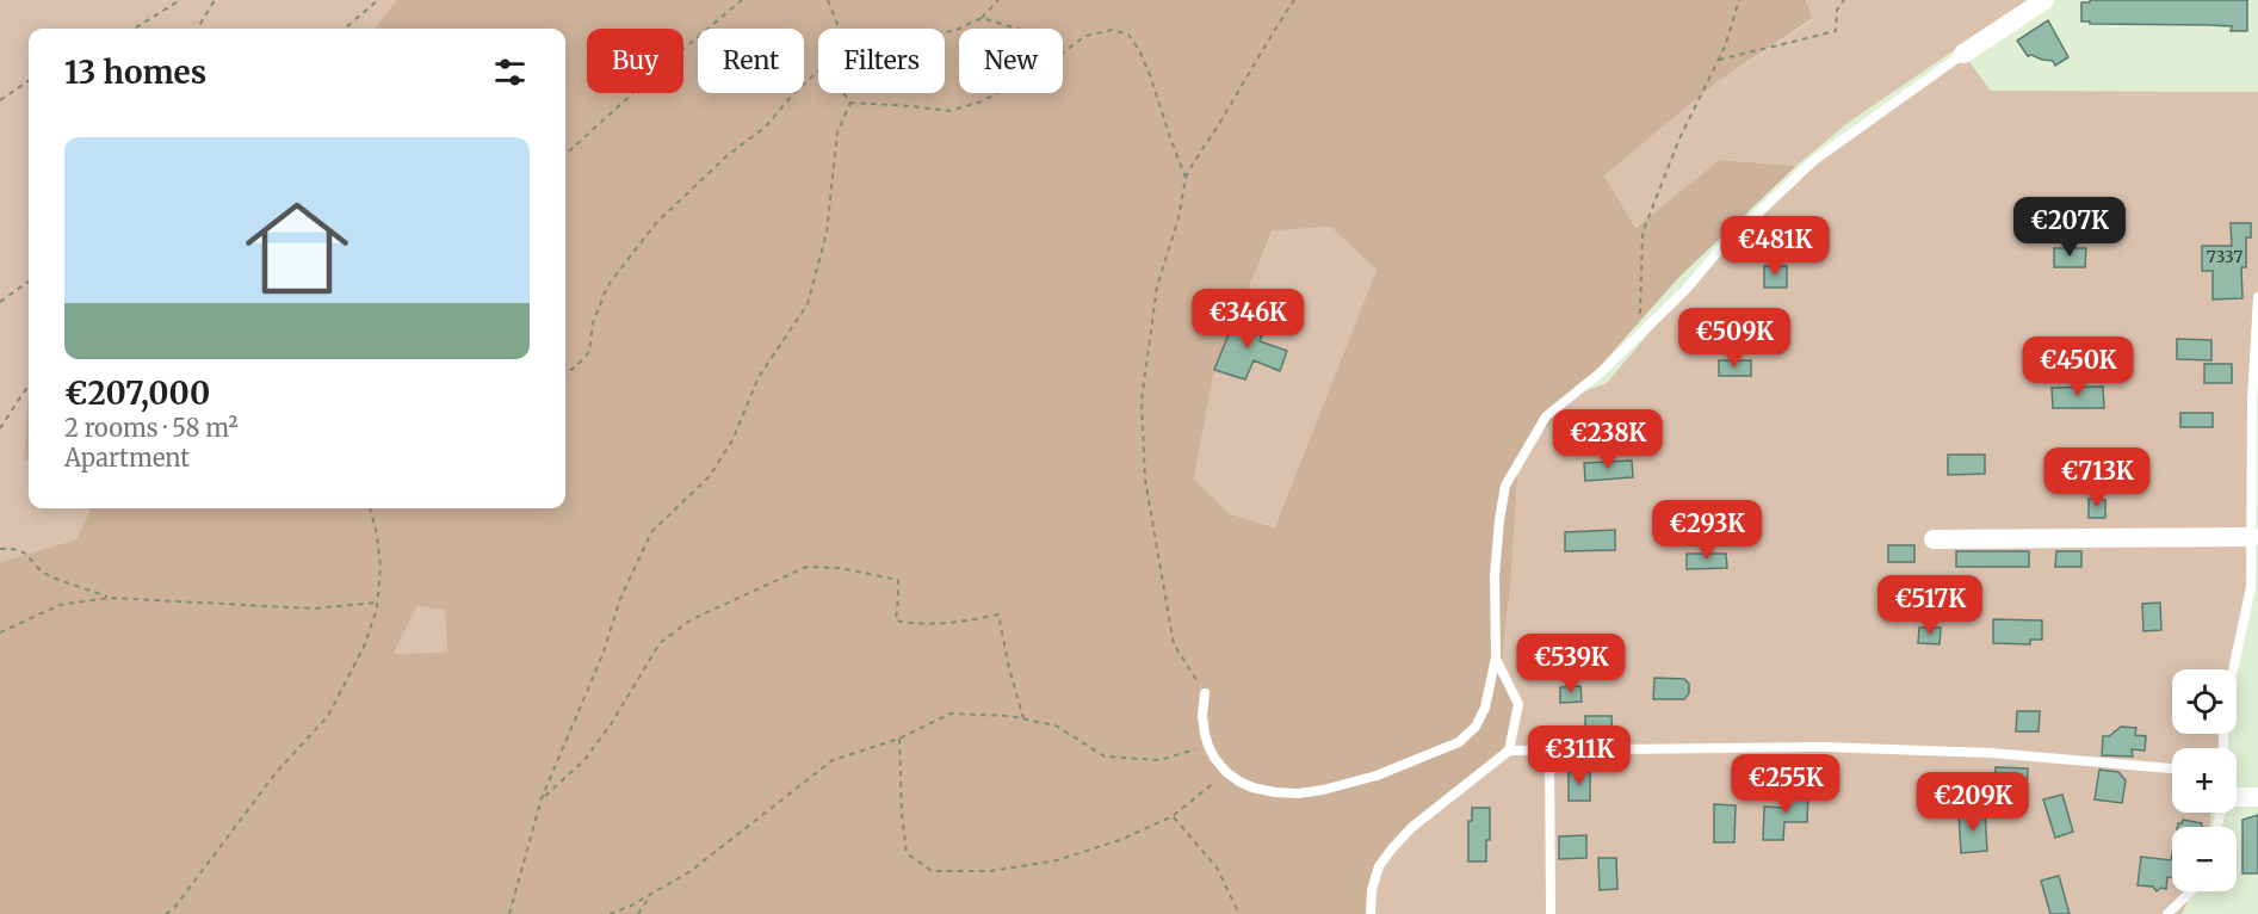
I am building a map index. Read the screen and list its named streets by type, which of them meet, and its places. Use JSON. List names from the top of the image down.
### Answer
{
  "house_numbers": ["7337"],
  "page": {
    "chip": [
      "Buy",
      "Rent",
      "Filters",
      "New"
    ],
    "heading": "13 homes",
    "list": [
      {
        "name": "€207,000",
        "note": "2 rooms · 58 m² · Apartment"
      }
    ],
    "price": [
      "€207K",
      "€481K",
      "€346K",
      "€509K",
      "€450K",
      "€238K",
      "€713K",
      "€293K",
      "€517K",
      "€539K",
      "€311K",
      "€255K",
      "€209K"
    ],
    "map_buttons": ["+", "−"]
  }
}
